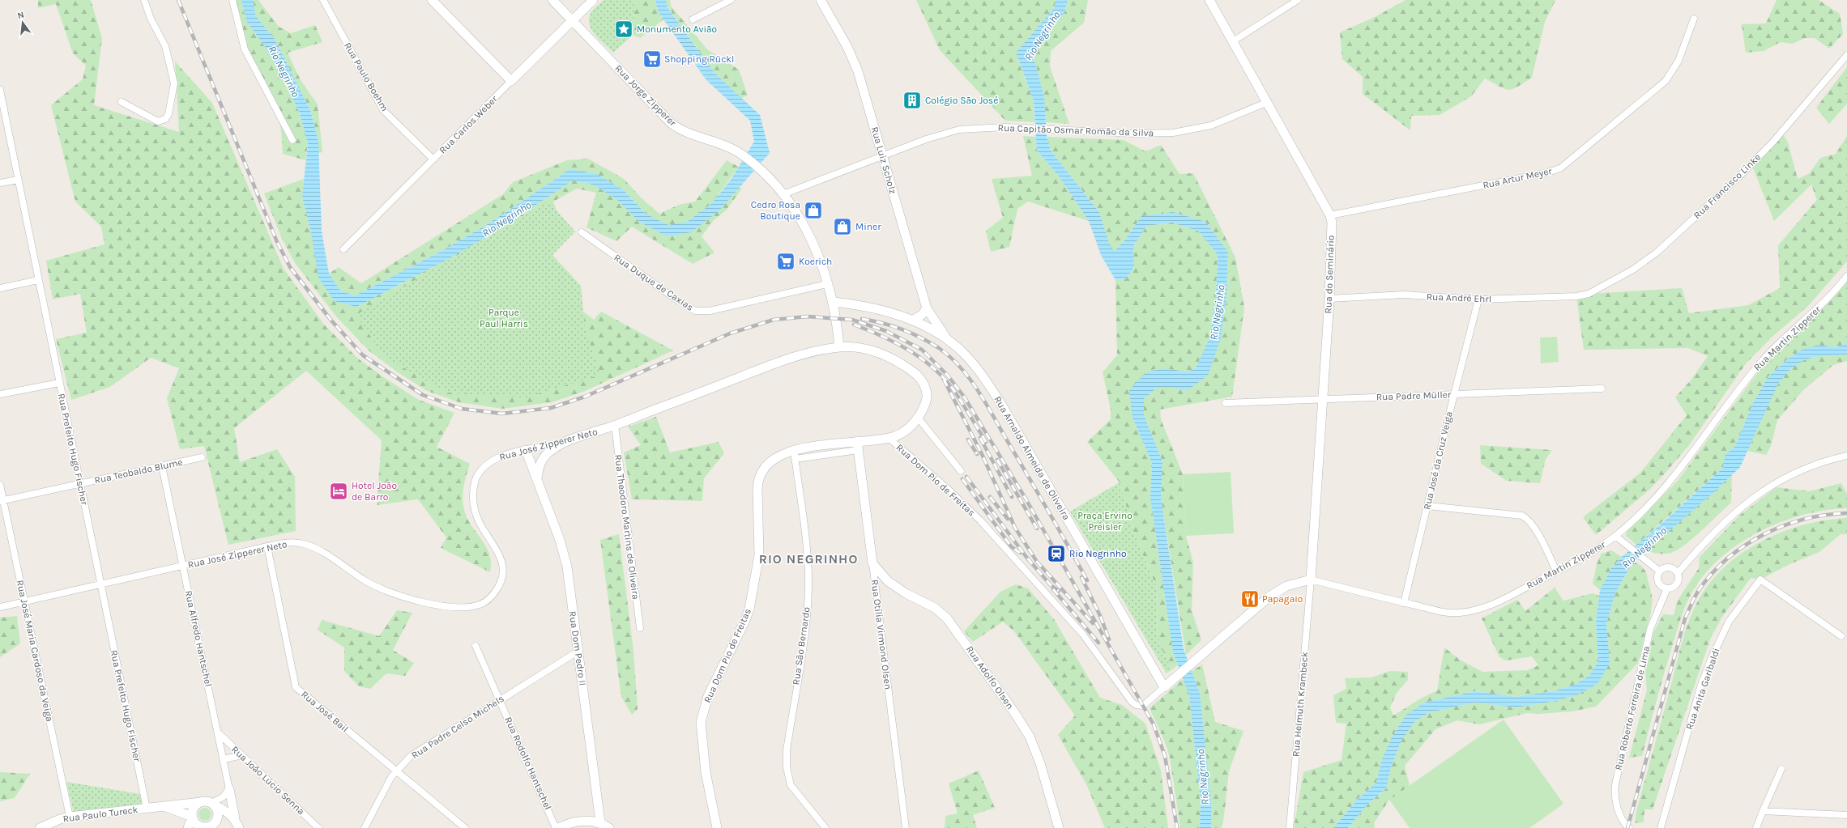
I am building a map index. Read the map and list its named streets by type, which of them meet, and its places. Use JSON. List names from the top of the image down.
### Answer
{
  "streets": {
    "street": [
      "Rua Paulo Boehm",
      "Rua Jorge Zipperer",
      "Rua Carlos Weber",
      "Rua Capitão Osmar Romão da Silva",
      "Rua Luiz Scholz",
      "Rua Artur Meyer",
      "Rua Francisco Linke",
      "Rua do Seminário",
      "Rua Duque de Caxias",
      "Rua André Ehrl",
      "Rua Martin Zipperer",
      "Rua Padre Müller",
      "Rua José Zipperer Neto",
      "Rua Prefeito Hugo Fischer",
      "Rua Arnaldo Almeida de Oliveira",
      "Rua José da Cruz Veiga",
      "Rua Teobaldo Blume",
      "Rua Dom Pio de Freitas",
      "Rua Theodoro Martins de Oliveira",
      "Rua Otília Virmond Olsen",
      "Rua Alfredo Hantschel",
      "Rua São Bernardo",
      "Rua Dom Pedro II",
      "Rua José Maria Cardoso da Veiga",
      "Rua Adolfo Olsen",
      "Rua Anita Garibaldi",
      "Rua Helmuth Krambeck",
      "Rua Roberto Ferreira de Lima",
      "Rua José Bail",
      "Rua Padre Celso Michels",
      "Rua Rodolfo Hantschel",
      "Rua João Lúcio Senna",
      "Rua Paulo Tureck"
    ]
  },
  "crossings": [
    ["Rua Paulo Boehm", "Rua Carlos Weber"],
    ["Rua Jorge Zipperer", "Rua Carlos Weber"],
    ["Rua Jorge Zipperer", "Rua Capitão Osmar Romão da Silva"],
    ["Rua Jorge Zipperer", "Rua Duque de Caxias"],
    ["Rua Jorge Zipperer", "Rua José Zipperer Neto"],
    ["Rua Jorge Zipperer", "Rua Arnaldo Almeida de Oliveira"],
    ["Rua Capitão Osmar Romão da Silva", "Rua Luiz Scholz"],
    ["Rua Capitão Osmar Romão da Silva", "Rua do Seminário"],
    ["Rua Luiz Scholz", "Rua Arnaldo Almeida de Oliveira"],
    ["Rua Artur Meyer", "Rua do Seminário"],
    ["Rua Francisco Linke", "Rua André Ehrl"],
    ["Rua do Seminário", "Rua André Ehrl"],
    ["Rua do Seminário", "Rua Martin Zipperer"],
    ["Rua do Seminário", "Rua Padre Müller"],
    ["Rua do Seminário", "Rua Helmuth Krambeck"],
    ["Rua André Ehrl", "Rua José da Cruz Veiga"],
    ["Rua Martin Zipperer", "Rua José da Cruz Veiga"],
    ["Rua Martin Zipperer", "Rua Dom Pio de Freitas"],
    ["Rua Martin Zipperer", "Rua Helmuth Krambeck"],
    ["Rua Padre Müller", "Rua José da Cruz Veiga"],
    ["Rua José Zipperer Neto", "Rua Prefeito Hugo Fischer"],
    ["Rua José Zipperer Neto", "Rua Dom Pio de Freitas"],
    ["Rua José Zipperer Neto", "Rua Theodoro Martins de Oliveira"],
    ["Rua José Zipperer Neto", "Rua Alfredo Hantschel"],
    ["Rua José Zipperer Neto", "Rua Dom Pedro II"],
    ["Rua José Zipperer Neto", "Rua José Maria Cardoso da Veiga"],
    ["Rua José Zipperer Neto", "Rua José Bail"],
    ["Rua Prefeito Hugo Fischer", "Rua Teobaldo Blume"],
    ["Rua Prefeito Hugo Fischer", "Rua Paulo Tureck"],
    ["Rua Arnaldo Almeida de Oliveira", "Rua Dom Pio de Freitas"],
    ["Rua Teobaldo Blume", "Rua Alfredo Hantschel"],
    ["Rua Teobaldo Blume", "Rua José Maria Cardoso da Veiga"],
    ["Rua Dom Pio de Freitas", "Rua Otília Virmond Olsen"],
    ["Rua Dom Pio de Freitas", "Rua São Bernardo"],
    ["Rua Otília Virmond Olsen", "Rua Adolfo Olsen"],
    ["Rua Alfredo Hantschel", "Rua João Lúcio Senna"],
    ["Rua Dom Pedro II", "Rua Padre Celso Michels"],
    ["Rua José Maria Cardoso da Veiga", "Rua Paulo Tureck"],
    ["Rua José Bail", "Rua Padre Celso Michels"],
    ["Rua Padre Celso Michels", "Rua Rodolfo Hantschel"]
  ],
  "districts": ["RIO NEGRINHO"],
  "water": ["Rio Negrinho"],
  "parks": ["Parque Paul Harris", "Praça Ervino Preisler"],
  "places": {
    "place": ["Monumento Avião"],
    "supermarket": ["Shopping Rückl", "Koerich"],
    "building": ["Colégio São José"],
    "shop": ["Cedro Rosa Boutique", "Miner"],
    "hotel": ["Hotel João de Barro"],
    "station": ["Rio Negrinho"],
    "restaurant": ["Papagaio"]
  },
  "north": "top"
}
